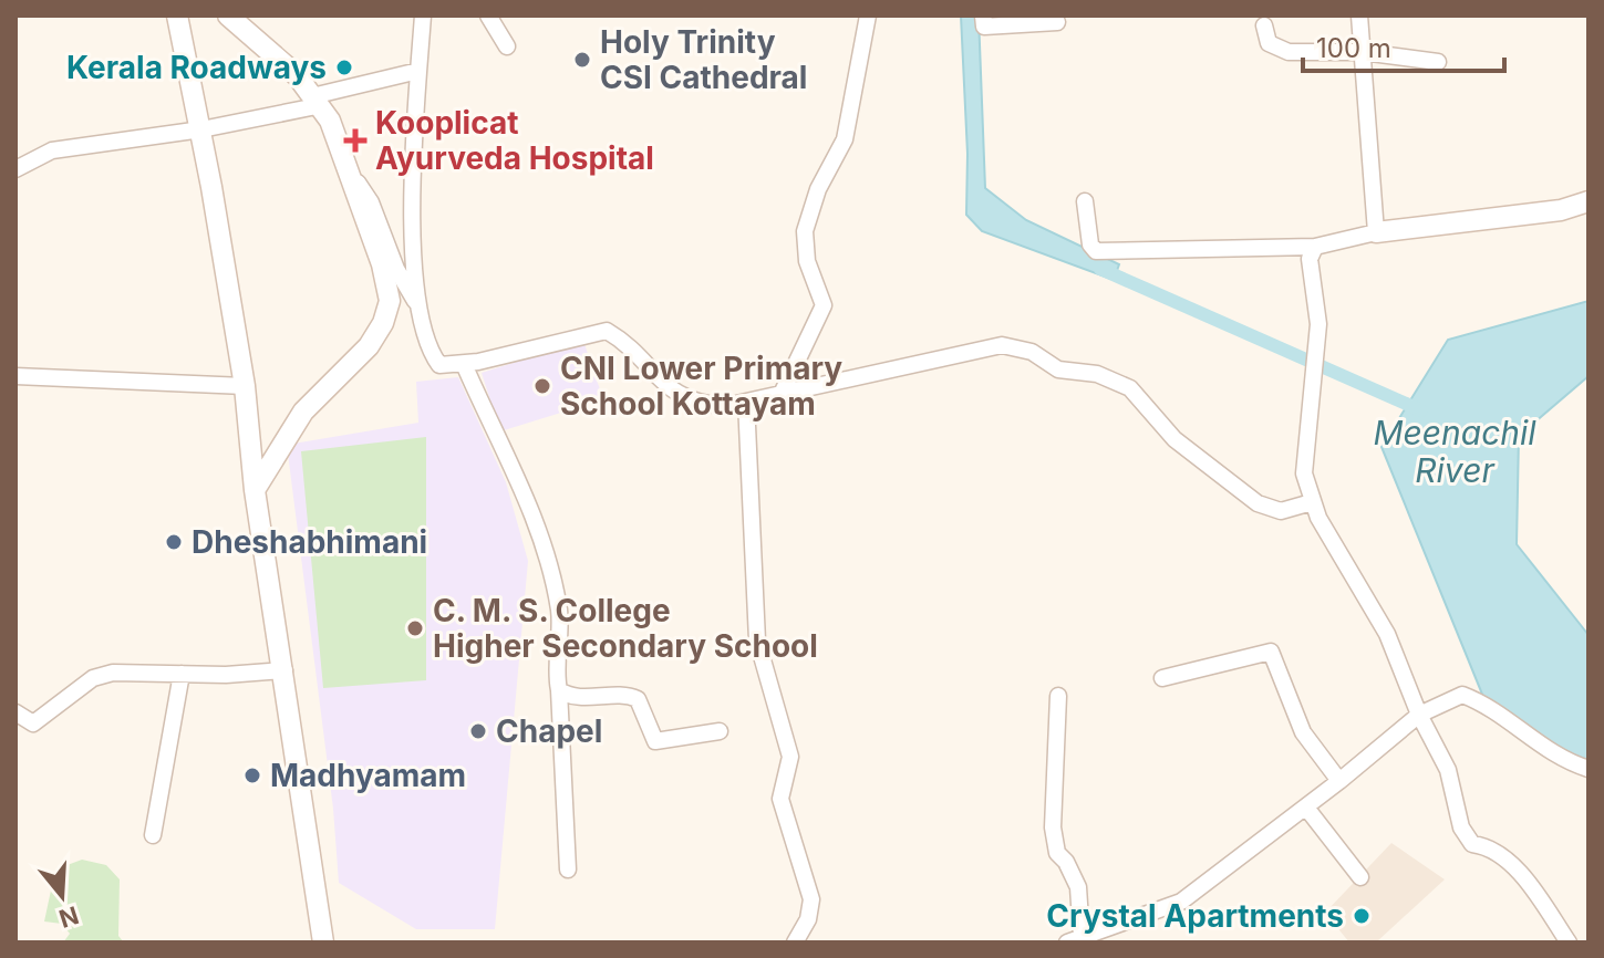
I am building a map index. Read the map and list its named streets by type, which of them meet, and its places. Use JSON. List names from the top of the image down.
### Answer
{
  "water": ["Meenachil River"],
  "places": {
    "other": [
      "Holy Trinity CSI Cathedral",
      "Kerala Roadways",
      "CNI Lower Primary School Kottayam",
      "Dheshabhimani",
      "C. M. S. College Higher Secondary School",
      "Chapel",
      "Madhyamam",
      "Crystal Apartments"
    ],
    "health": ["Kooplicat Ayurveda Hospital"]
  },
  "scale_bar": "100 m",
  "north": "bottom"
}
